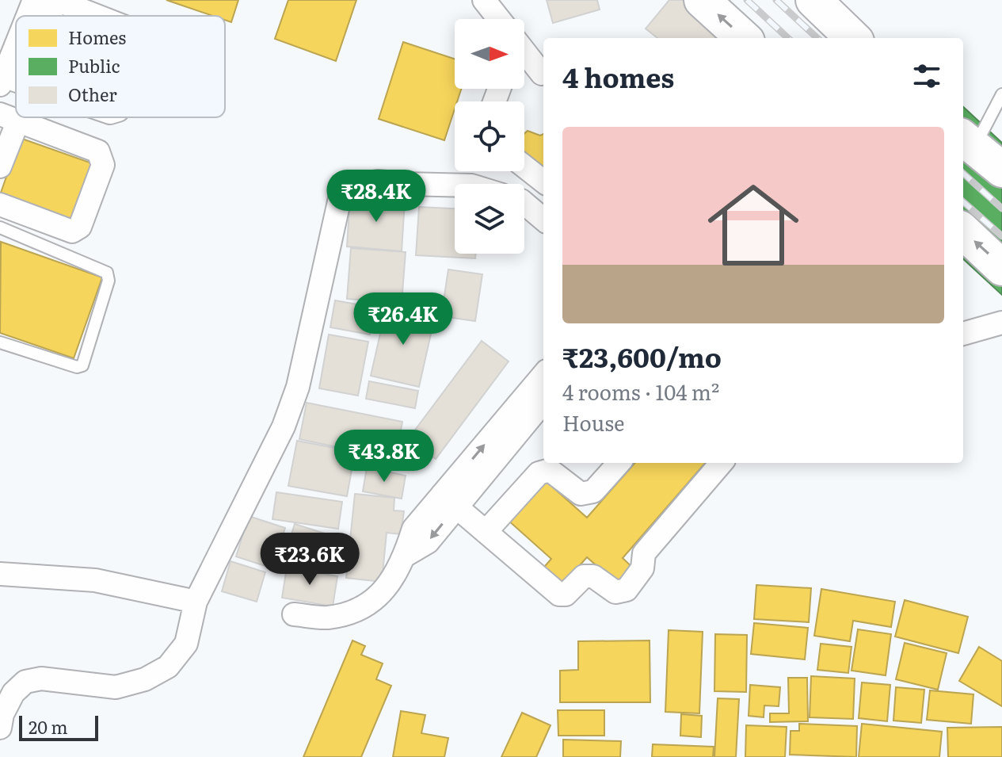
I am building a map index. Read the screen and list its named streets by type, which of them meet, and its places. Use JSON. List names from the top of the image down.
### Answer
{
  "legend": ["Homes", "Public", "Other"],
  "scale_bar": "20 m",
  "north": "right",
  "page": {
    "heading": "4 homes",
    "list": [
      {
        "name": "₹23,600/mo",
        "note": "4 rooms · 104 m² · House"
      }
    ],
    "price": [
      "₹28.4K",
      "₹26.4K",
      "₹43.8K",
      "₹23.6K"
    ],
    "scale": "20 m"
  }
}
